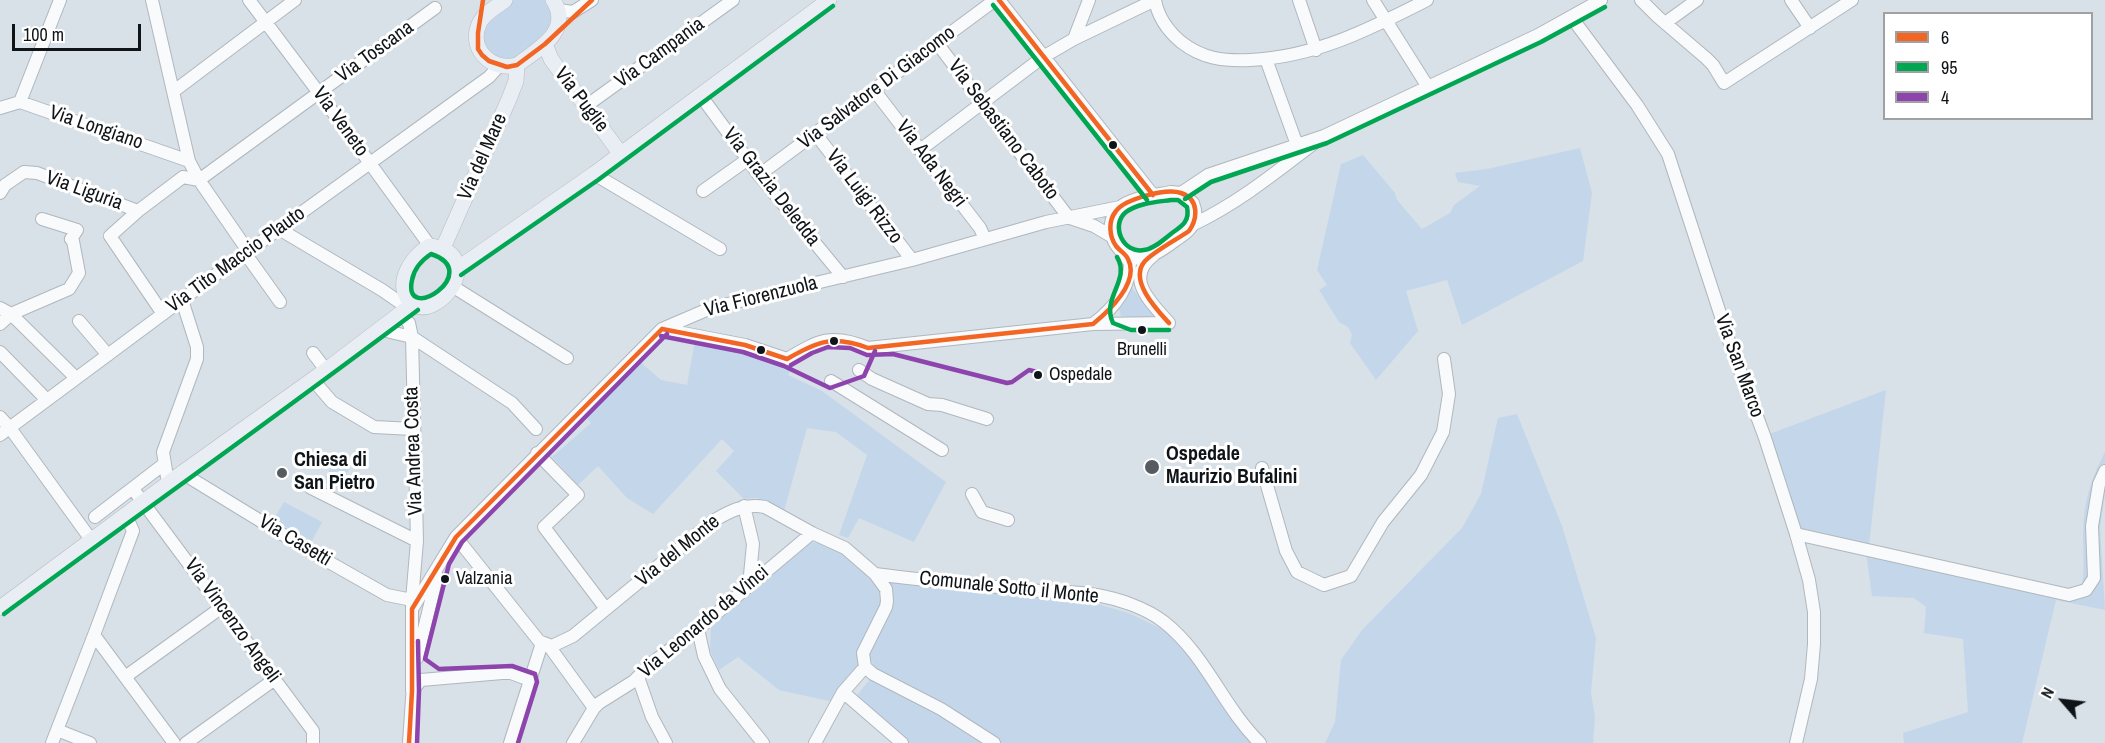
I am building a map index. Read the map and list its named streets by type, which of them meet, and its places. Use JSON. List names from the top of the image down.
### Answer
{
  "streets": {
    "main road": ["Via Puglie", "Via del Mare"],
    "street": [
      "Via Toscana",
      "Via Campania",
      "Via Salvatore Di Giacomo",
      "Via Veneto",
      "Via Longiano",
      "Via Sebastiano Caboto",
      "Via Ada Negri",
      "Via Grazia Deledda",
      "Via Liguria",
      "Via Luigi Rizzo",
      "Via Tito Maccio Plauto",
      "Via Fiorenzuola",
      "Via San Marco",
      "Via Andrea Costa",
      "Via Casetti",
      "Via del Monte",
      "Comunale Sotto il Monte",
      "Via Vincenzo Angeli",
      "Via Leonardo da Vinci"
    ]
  },
  "crossings": [
    ["Via Toscana", "Via Veneto"],
    ["Via Toscana", "Via Liguria"],
    ["Via Campania", "Via Puglie"],
    ["Via Salvatore Di Giacomo", "Via Sebastiano Caboto"],
    ["Via Salvatore Di Giacomo", "Via Ada Negri"],
    ["Via Salvatore Di Giacomo", "Via Grazia Deledda"],
    ["Via Salvatore Di Giacomo", "Via Luigi Rizzo"],
    ["Via Veneto", "Via del Mare"],
    ["Via Veneto", "Via Tito Maccio Plauto"],
    ["Via Veneto", "Via Andrea Costa"],
    ["Via Sebastiano Caboto", "Via Fiorenzuola"],
    ["Via del Mare", "Via Andrea Costa"],
    ["Via Ada Negri", "Via Fiorenzuola"],
    ["Via Grazia Deledda", "Via Fiorenzuola"],
    ["Via Luigi Rizzo", "Via Fiorenzuola"],
    ["Via Fiorenzuola", "Via Andrea Costa"],
    ["Via Fiorenzuola", "Via Casetti"],
    ["Via Andrea Costa", "Via Casetti"],
    ["Via del Monte", "Comunale Sotto il Monte"],
    ["Via del Monte", "Via Leonardo da Vinci"]
  ],
  "places": [
    "Brunelli",
    "Ospedale",
    "Ospedale Maurizio Bufalini",
    "Chiesa di San Pietro",
    "Valzania"
  ],
  "lines": ["transit line 6", "transit line 95", "transit line 4"],
  "legend": ["6", "95", "4"],
  "scale_bar": "100 m",
  "north": "top left"
}
